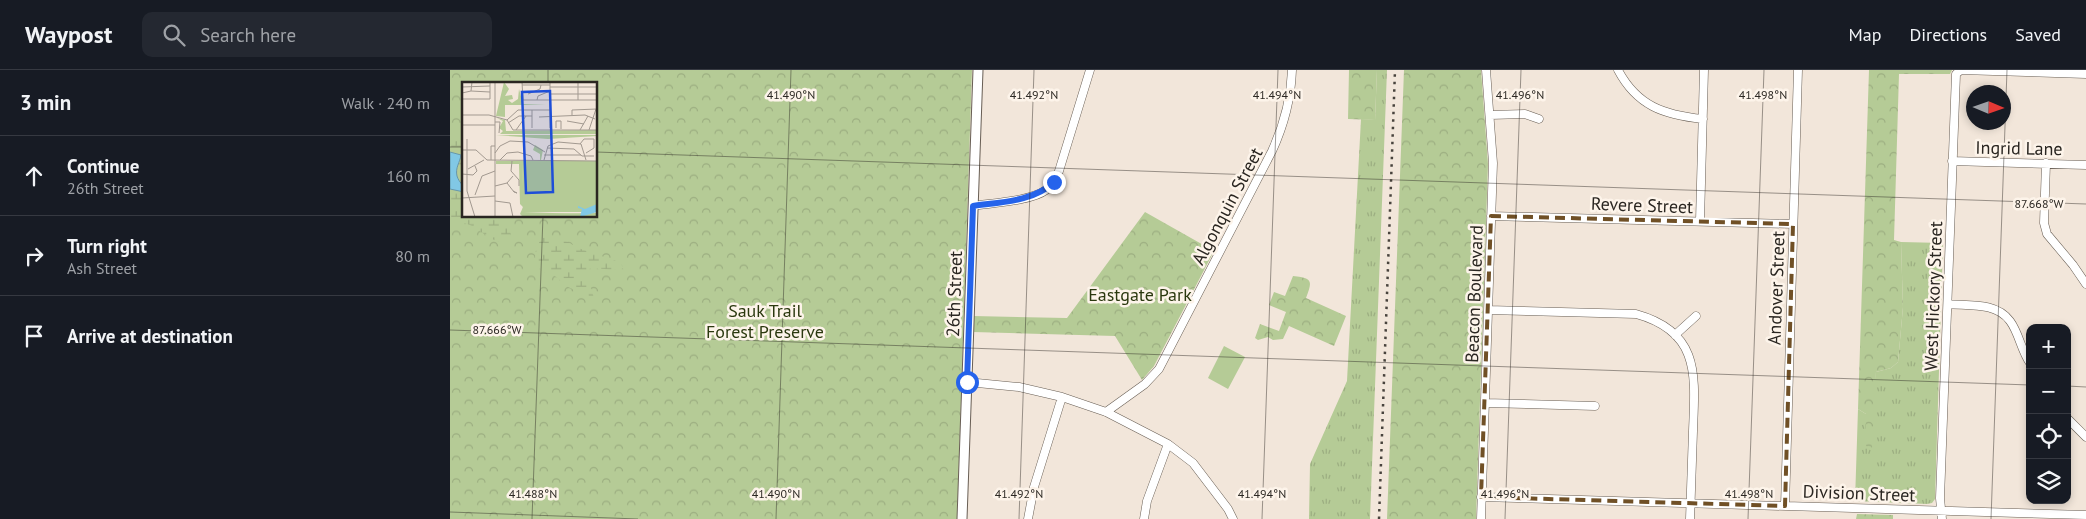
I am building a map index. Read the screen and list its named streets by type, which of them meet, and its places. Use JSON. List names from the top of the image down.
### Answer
{
  "streets": {
    "street": [
      "Ingrid Lane",
      "Revere Street",
      "Algonquin Street",
      "Andover Street",
      "26th Street",
      "Beacon Boulevard",
      "West Hickory Street",
      "Division Street"
    ]
  },
  "crossings": [
    ["Ingrid Lane", "West Hickory Street"],
    ["Revere Street", "Andover Street"],
    ["Revere Street", "Beacon Boulevard"],
    ["Andover Street", "Division Street"],
    ["Beacon Boulevard", "Division Street"],
    ["West Hickory Street", "Division Street"]
  ],
  "parks": ["Eastgate Park", "Sauk Trail Forest Preserve"],
  "north": "right",
  "page": {
    "header": "Waypost",
    "search": "Search here",
    "nav": ["Map", "Directions", "Saved"],
    "heading": ["3 min", "Walk · 240 m"],
    "list": [
      ["Continue", "26th Street", "160 m"],
      ["Turn right", "Ash Street", "80 m"],
      "Arrive at destination"
    ],
    "map_buttons": ["+", "−"]
  },
  "coordinates": [
    "41.490°N",
    "41.492°N",
    "41.494°N",
    "41.496°N",
    "41.498°N",
    "87.668°W",
    "87.666°W",
    "41.488°N"
  ]
}
